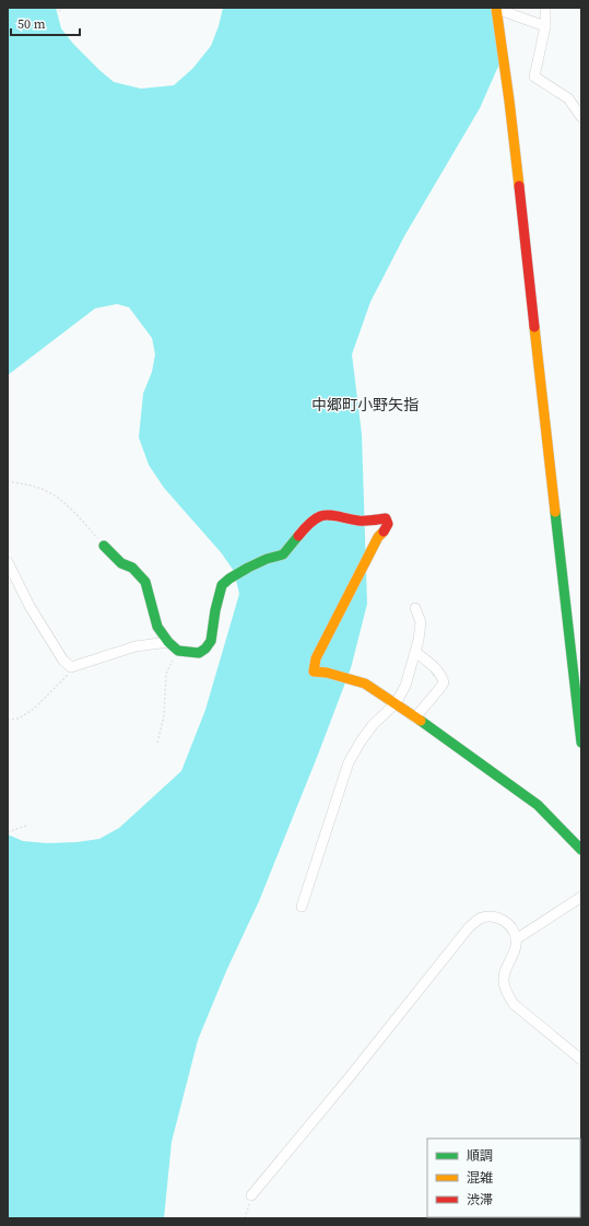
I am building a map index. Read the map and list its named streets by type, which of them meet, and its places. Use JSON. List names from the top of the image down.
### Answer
{
  "districts": ["中郷町小野矢指"],
  "legend": ["順調", "混雑", "渋滞"],
  "scale_bar": "50 m"
}
